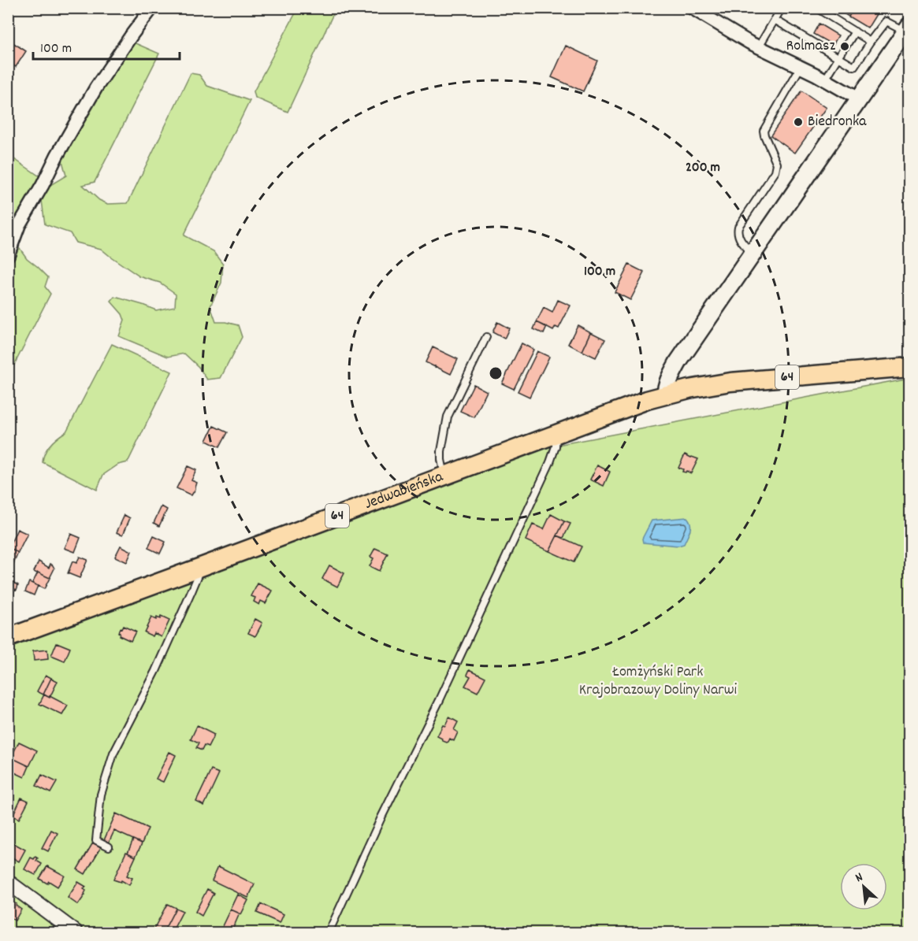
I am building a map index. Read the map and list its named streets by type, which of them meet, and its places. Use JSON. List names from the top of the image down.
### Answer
{
  "streets": {
    "main road": ["64", "Jedwabieńska"]
  },
  "crossings": [
    ["64", "Jedwabieńska"]
  ],
  "parks": ["Łomżyński Park Krajobrazowy Doliny Narwi"],
  "places": ["Rolmasz", "Biedronka"],
  "scale_bar": "100 m",
  "north": "top left",
  "rings": ["200 m", "100 m"]
}
